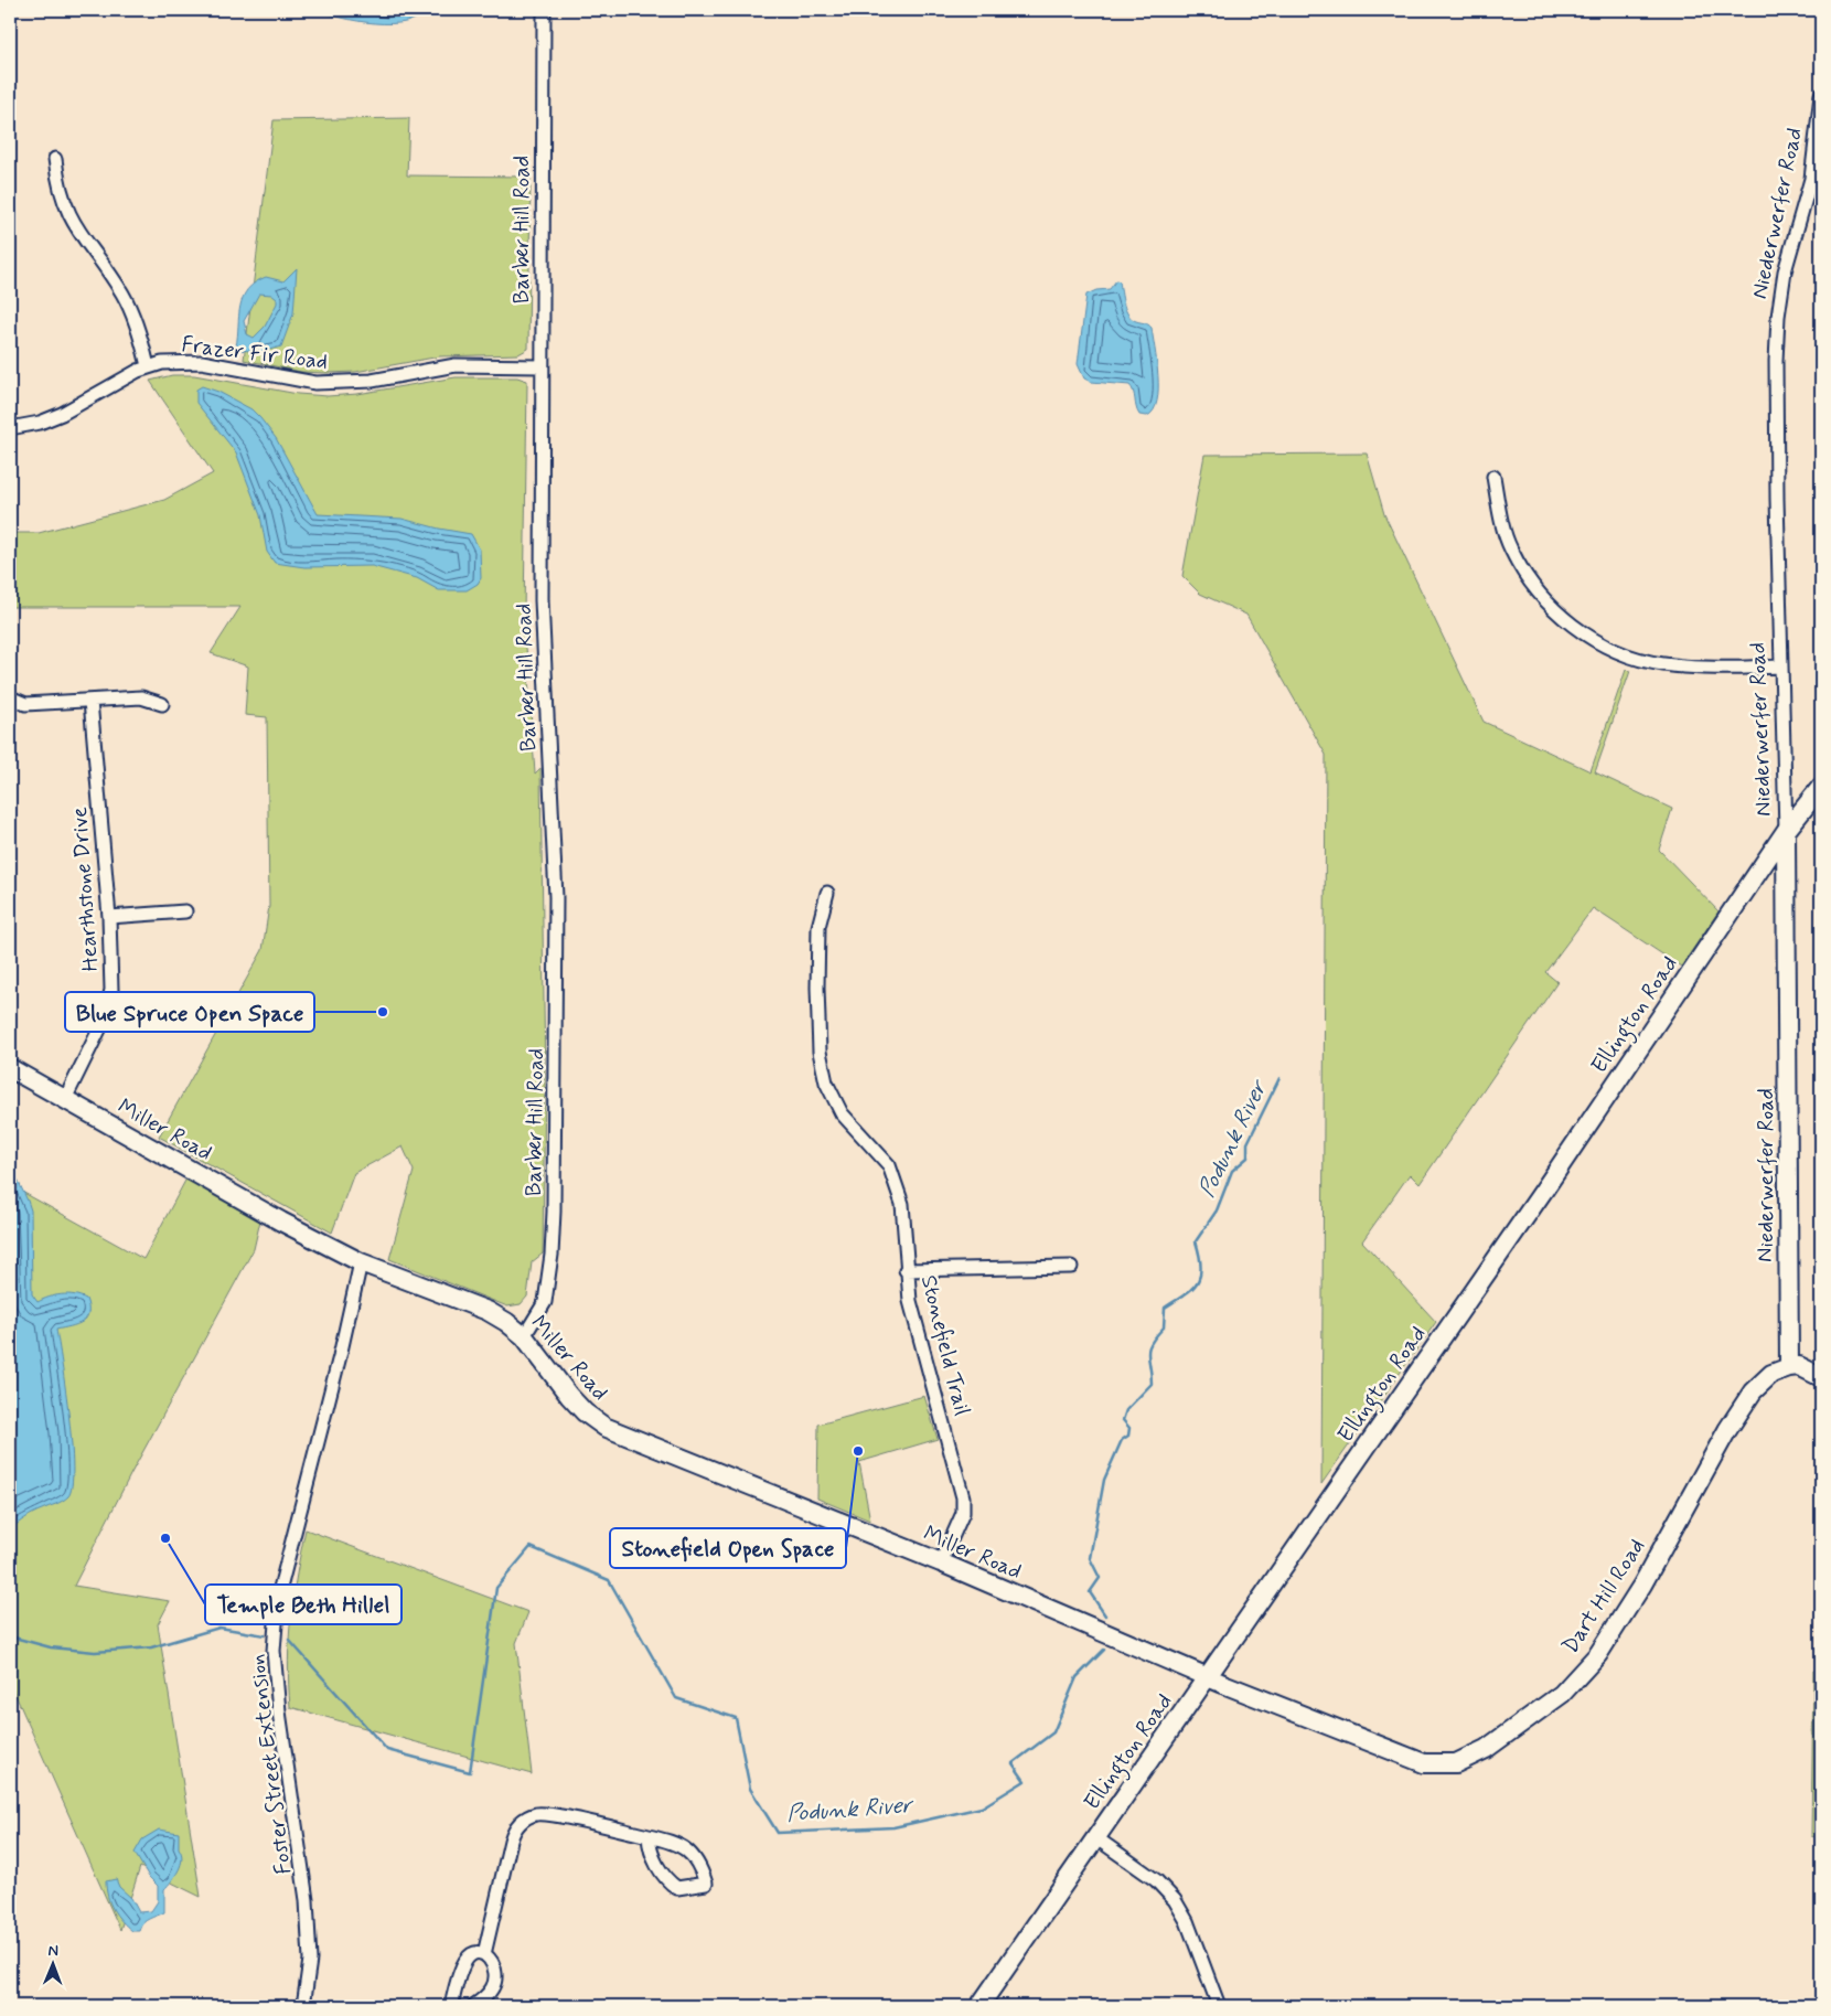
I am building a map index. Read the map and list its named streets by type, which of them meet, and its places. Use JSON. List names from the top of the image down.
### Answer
{
  "streets": {
    "street": [
      "Niederwerfer Road",
      "Barber Hill Road",
      "Frazer Fir Road",
      "Hearthstone Drive",
      "Ellington Road",
      "Miller Road",
      "Stonefield Trail",
      "Dart Hill Road",
      "Foster Street Extension"
    ]
  },
  "crossings": [
    ["Niederwerfer Road", "Ellington Road"],
    ["Niederwerfer Road", "Dart Hill Road"],
    ["Barber Hill Road", "Frazer Fir Road"],
    ["Barber Hill Road", "Miller Road"],
    ["Hearthstone Drive", "Miller Road"],
    ["Ellington Road", "Miller Road"],
    ["Ellington Road", "Dart Hill Road"],
    ["Miller Road", "Stonefield Trail"],
    ["Miller Road", "Dart Hill Road"],
    ["Miller Road", "Foster Street Extension"]
  ],
  "water": ["Podunk River"],
  "places": ["Blue Spruce Open Space", "Stonefield Open Space", "Temple Beth Hillel"],
  "north": "top"
}
